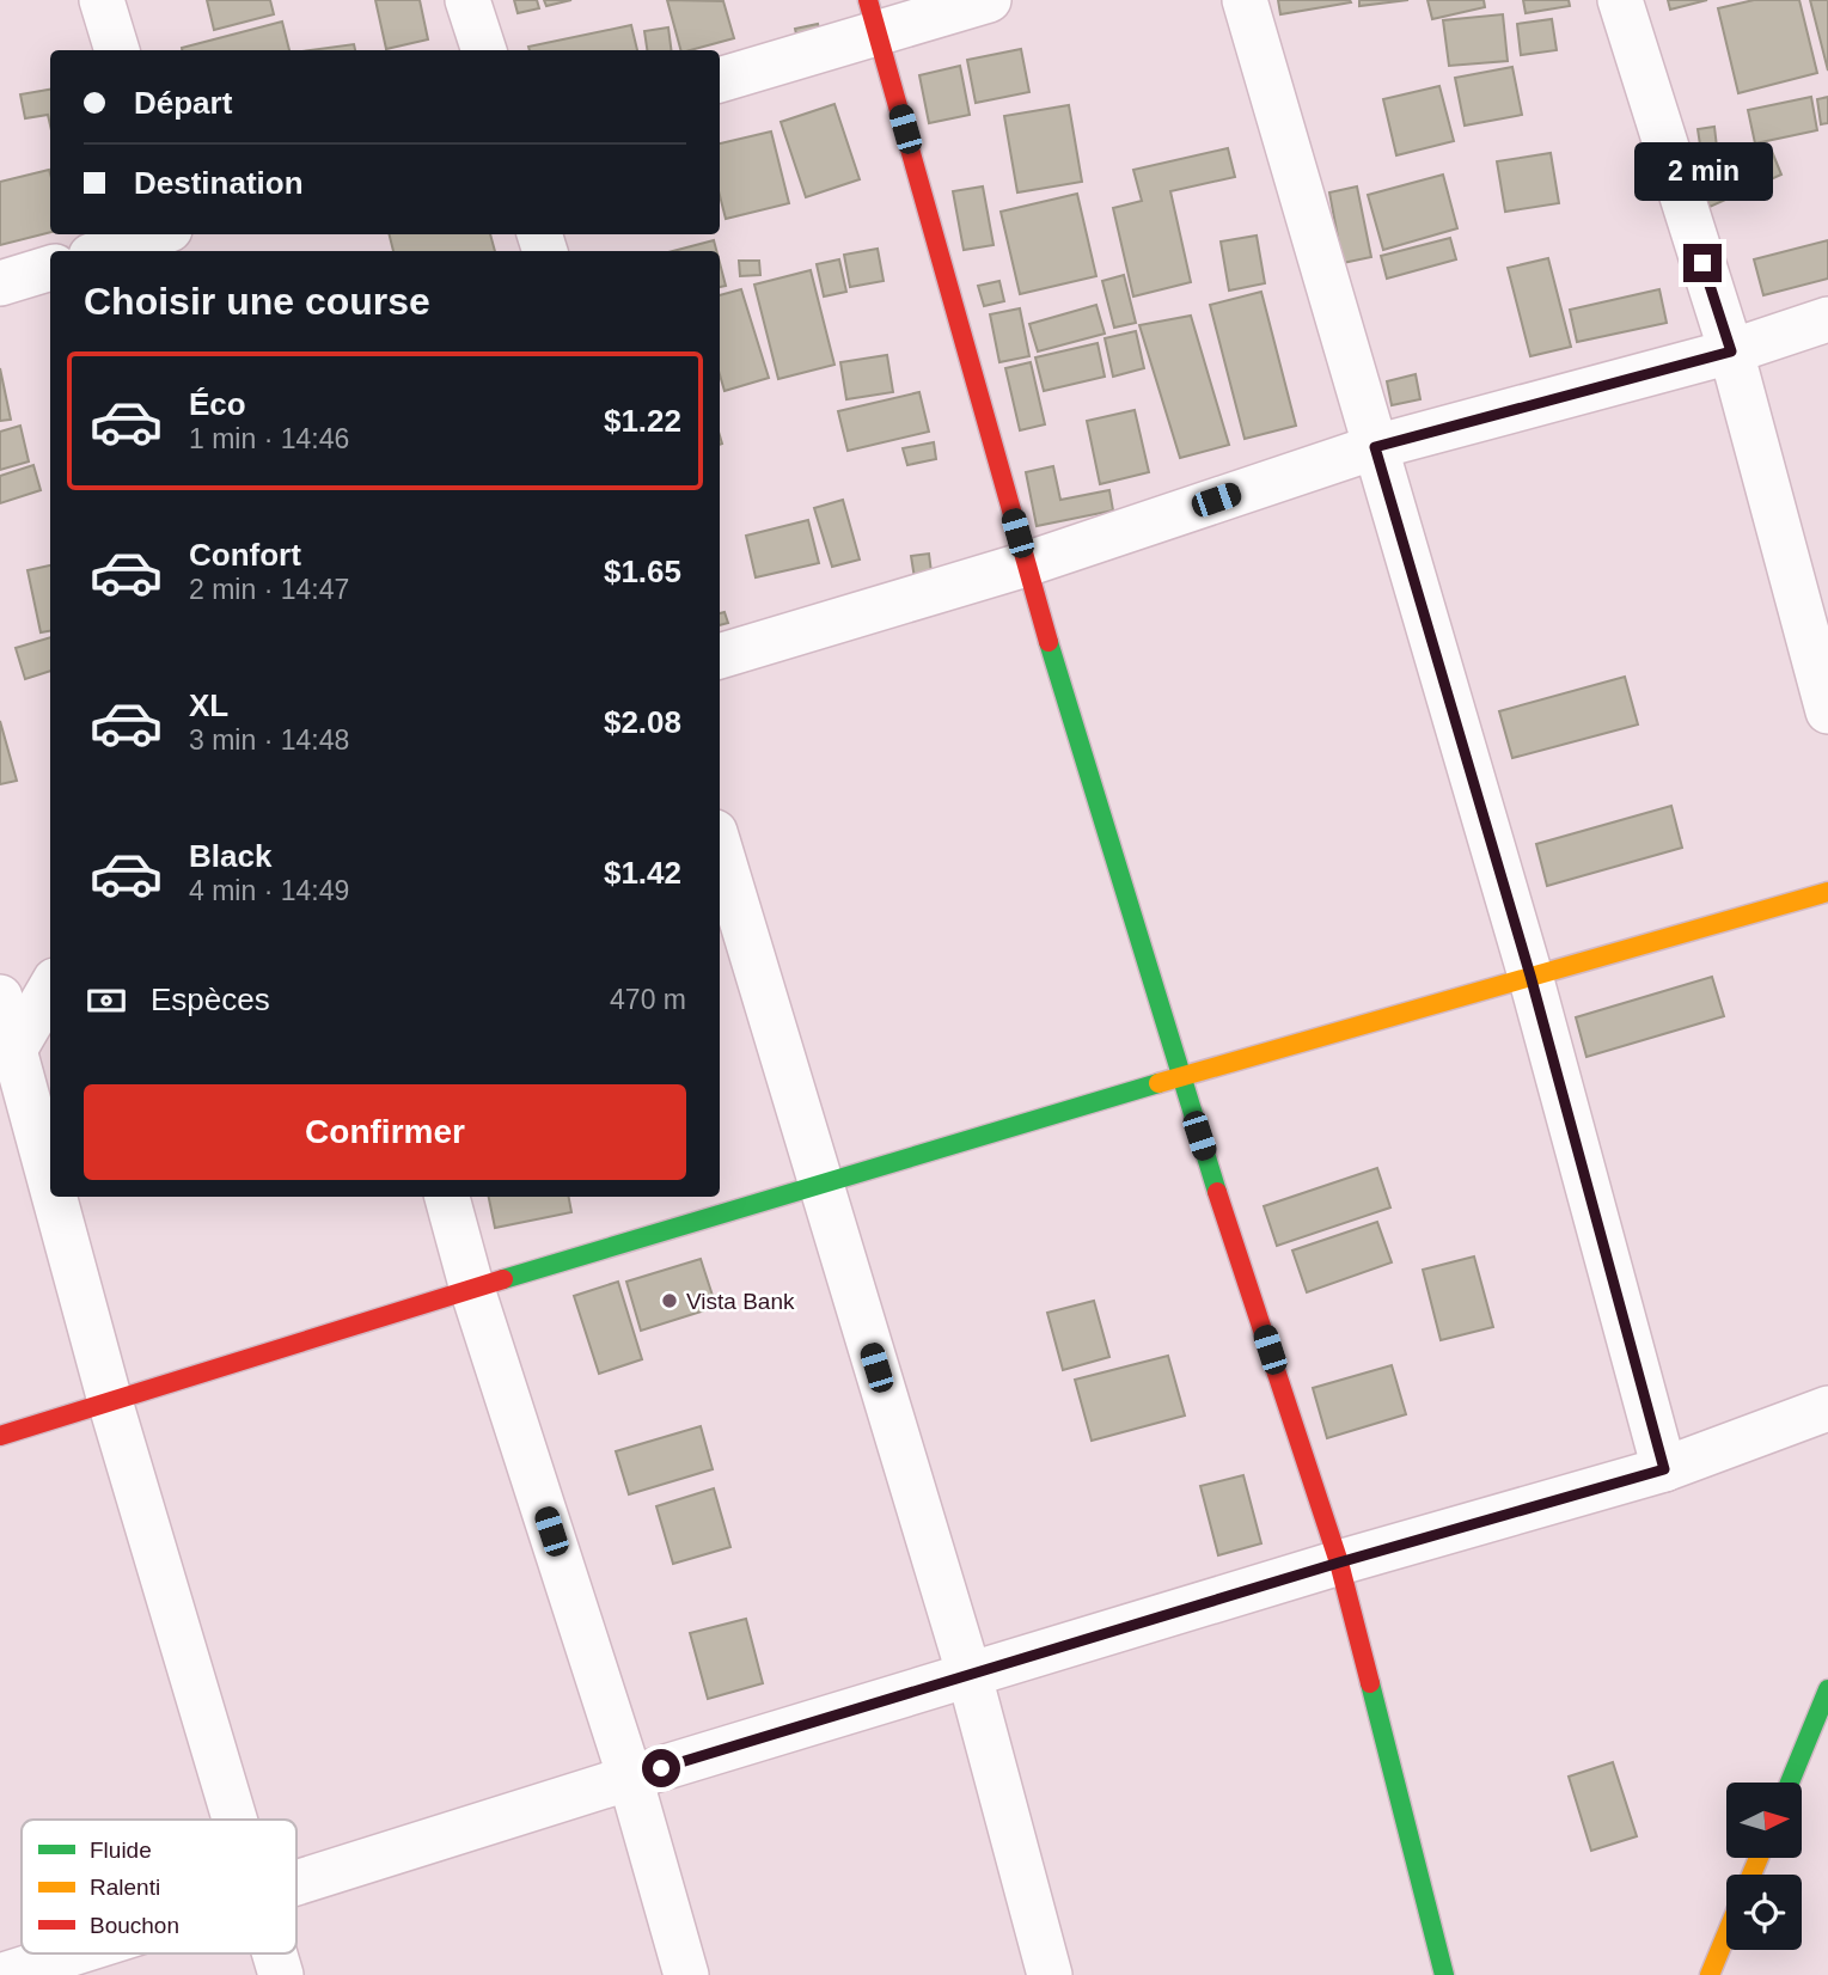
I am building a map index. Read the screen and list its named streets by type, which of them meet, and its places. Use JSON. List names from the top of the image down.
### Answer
{
  "places": ["Vista Bank"],
  "legend": ["Fluide", "Ralenti", "Bouchon"],
  "north": "right",
  "page": {
    "banner": ["Départ", "Destination"],
    "bubble": "2 min",
    "heading": "Choisir une course",
    "list": [
      {
        "name": "Éco",
        "note": "1 min · 14:46",
        "value": "$1.22"
      },
      {
        "name": "Confort",
        "note": "2 min · 14:47",
        "value": "$1.65"
      },
      {
        "name": "XL",
        "note": "3 min · 14:48",
        "value": "$2.08"
      },
      {
        "name": "Black",
        "note": "4 min · 14:49",
        "value": "$1.42"
      }
    ],
    "pay": ["Espèces", "470 m"],
    "buttons": "Confirmer"
  }
}
